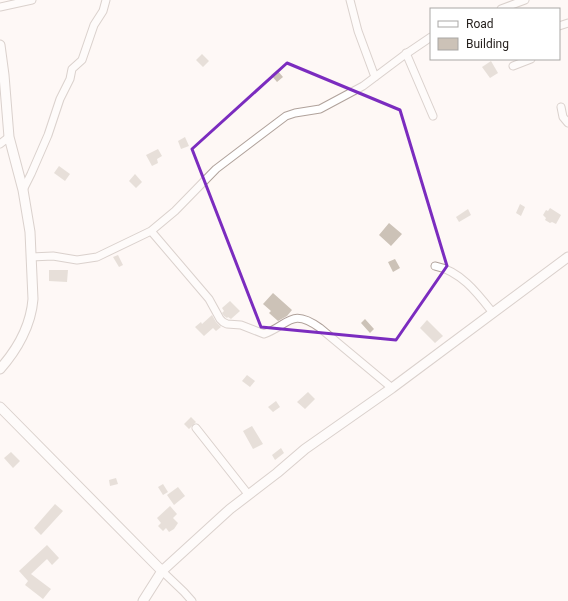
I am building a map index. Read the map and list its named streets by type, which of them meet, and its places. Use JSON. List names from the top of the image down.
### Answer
{
  "legend": ["Road", "Building"]
}
